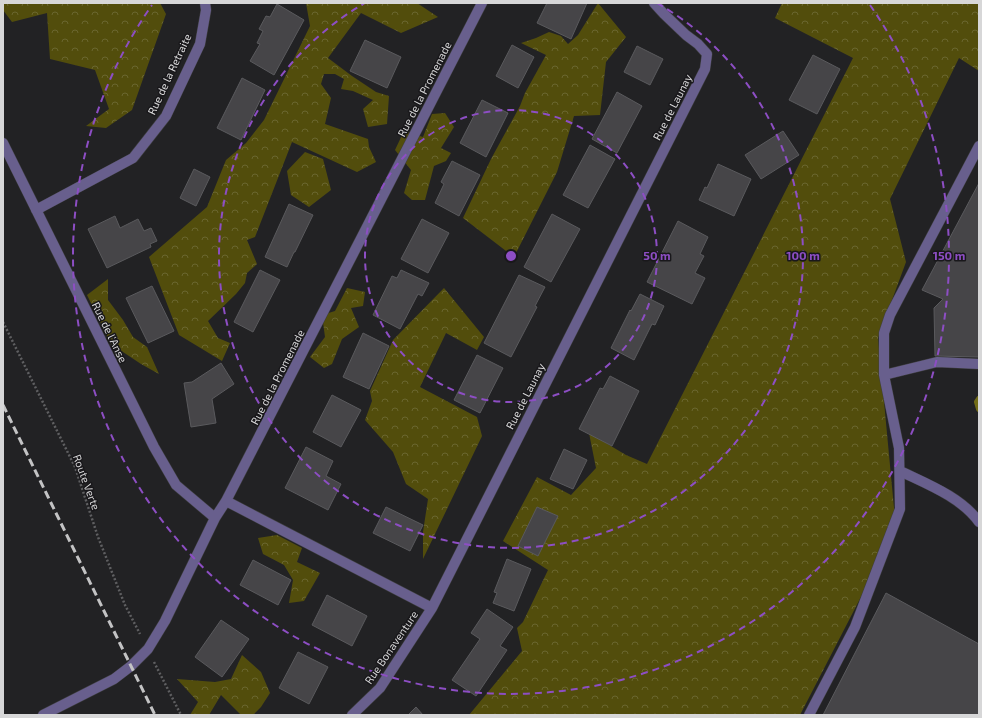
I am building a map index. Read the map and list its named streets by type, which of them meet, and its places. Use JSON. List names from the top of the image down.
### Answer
{
  "streets": {
    "street": [
      "Rue de la Retraite",
      "Rue de la Promenade",
      "Rue de Launay",
      "Rue de l'Anse",
      "Rue Bonaventure"
    ],
    "path": ["Route Verte"]
  },
  "crossings": [
    ["Rue de la Retraite", "Rue de l'Anse"],
    ["Rue de la Promenade", "Rue de l'Anse"],
    ["Rue de la Promenade", "Route Verte"],
    ["Rue de Launay", "Rue Bonaventure"]
  ],
  "rings": ["50 m", "100 m", "150 m"]
}
